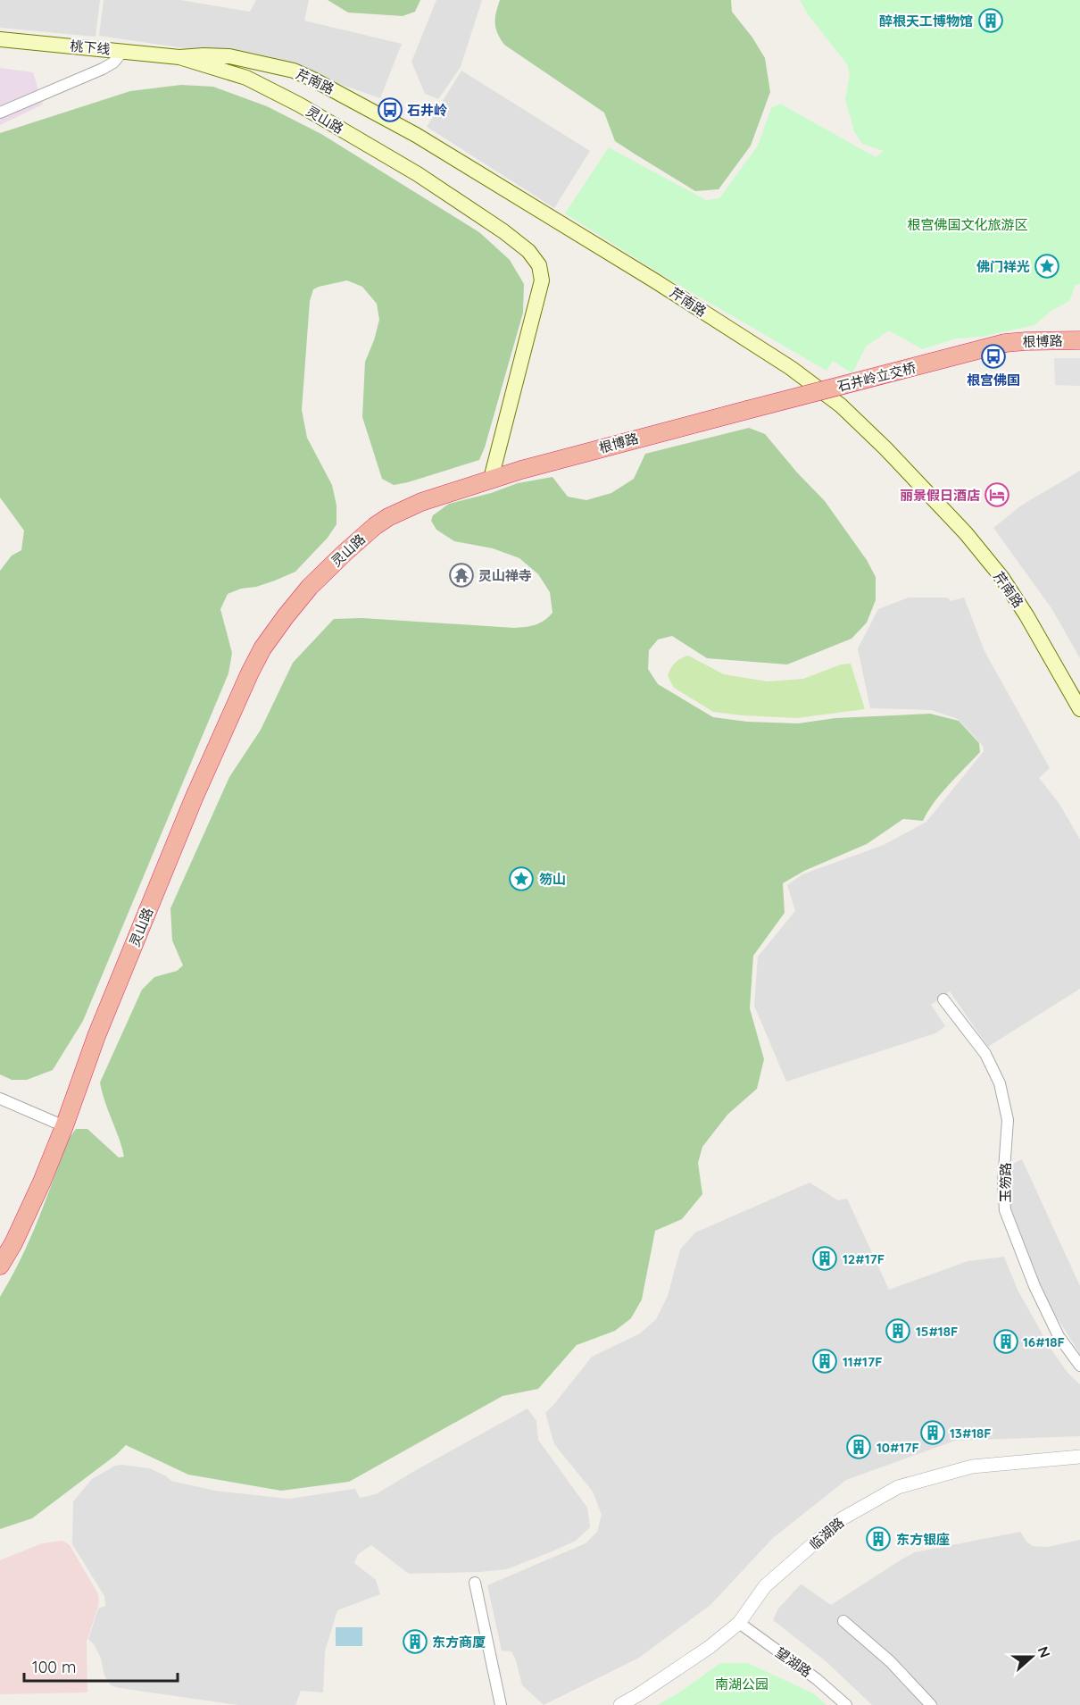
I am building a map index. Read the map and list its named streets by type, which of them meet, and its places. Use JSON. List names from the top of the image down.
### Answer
{
  "streets": {
    "highway": ["灵山路", "根博路", "石井岭立交桥"],
    "main road": ["桃下线", "芹南路"],
    "street": ["玉笏路", "临湖路", "望湖路"]
  },
  "crossings": [
    ["桃下线", "芹南路"],
    ["桃下线", "灵山路"],
    ["芹南路", "灵山路"],
    ["灵山路", "根博路"],
    ["根博路", "石井岭立交桥"],
    ["临湖路", "望湖路"]
  ],
  "parks": ["根宫佛国文化旅游区", "南湖公园"],
  "places": {
    "building": [
      "醉根天工博物馆",
      "12#17F",
      "15#18F",
      "16#18F",
      "11#17F",
      "13#18F",
      "10#17F",
      "东方银座",
      "东方商厦"
    ],
    "bus stop": ["石井岭", "根宫佛国"],
    "place": ["佛门祥光", "笏山"],
    "hotel": ["丽景假日酒店"],
    "temple": ["灵山禅寺"]
  },
  "scale_bar": "100 m",
  "north": "right"
}
